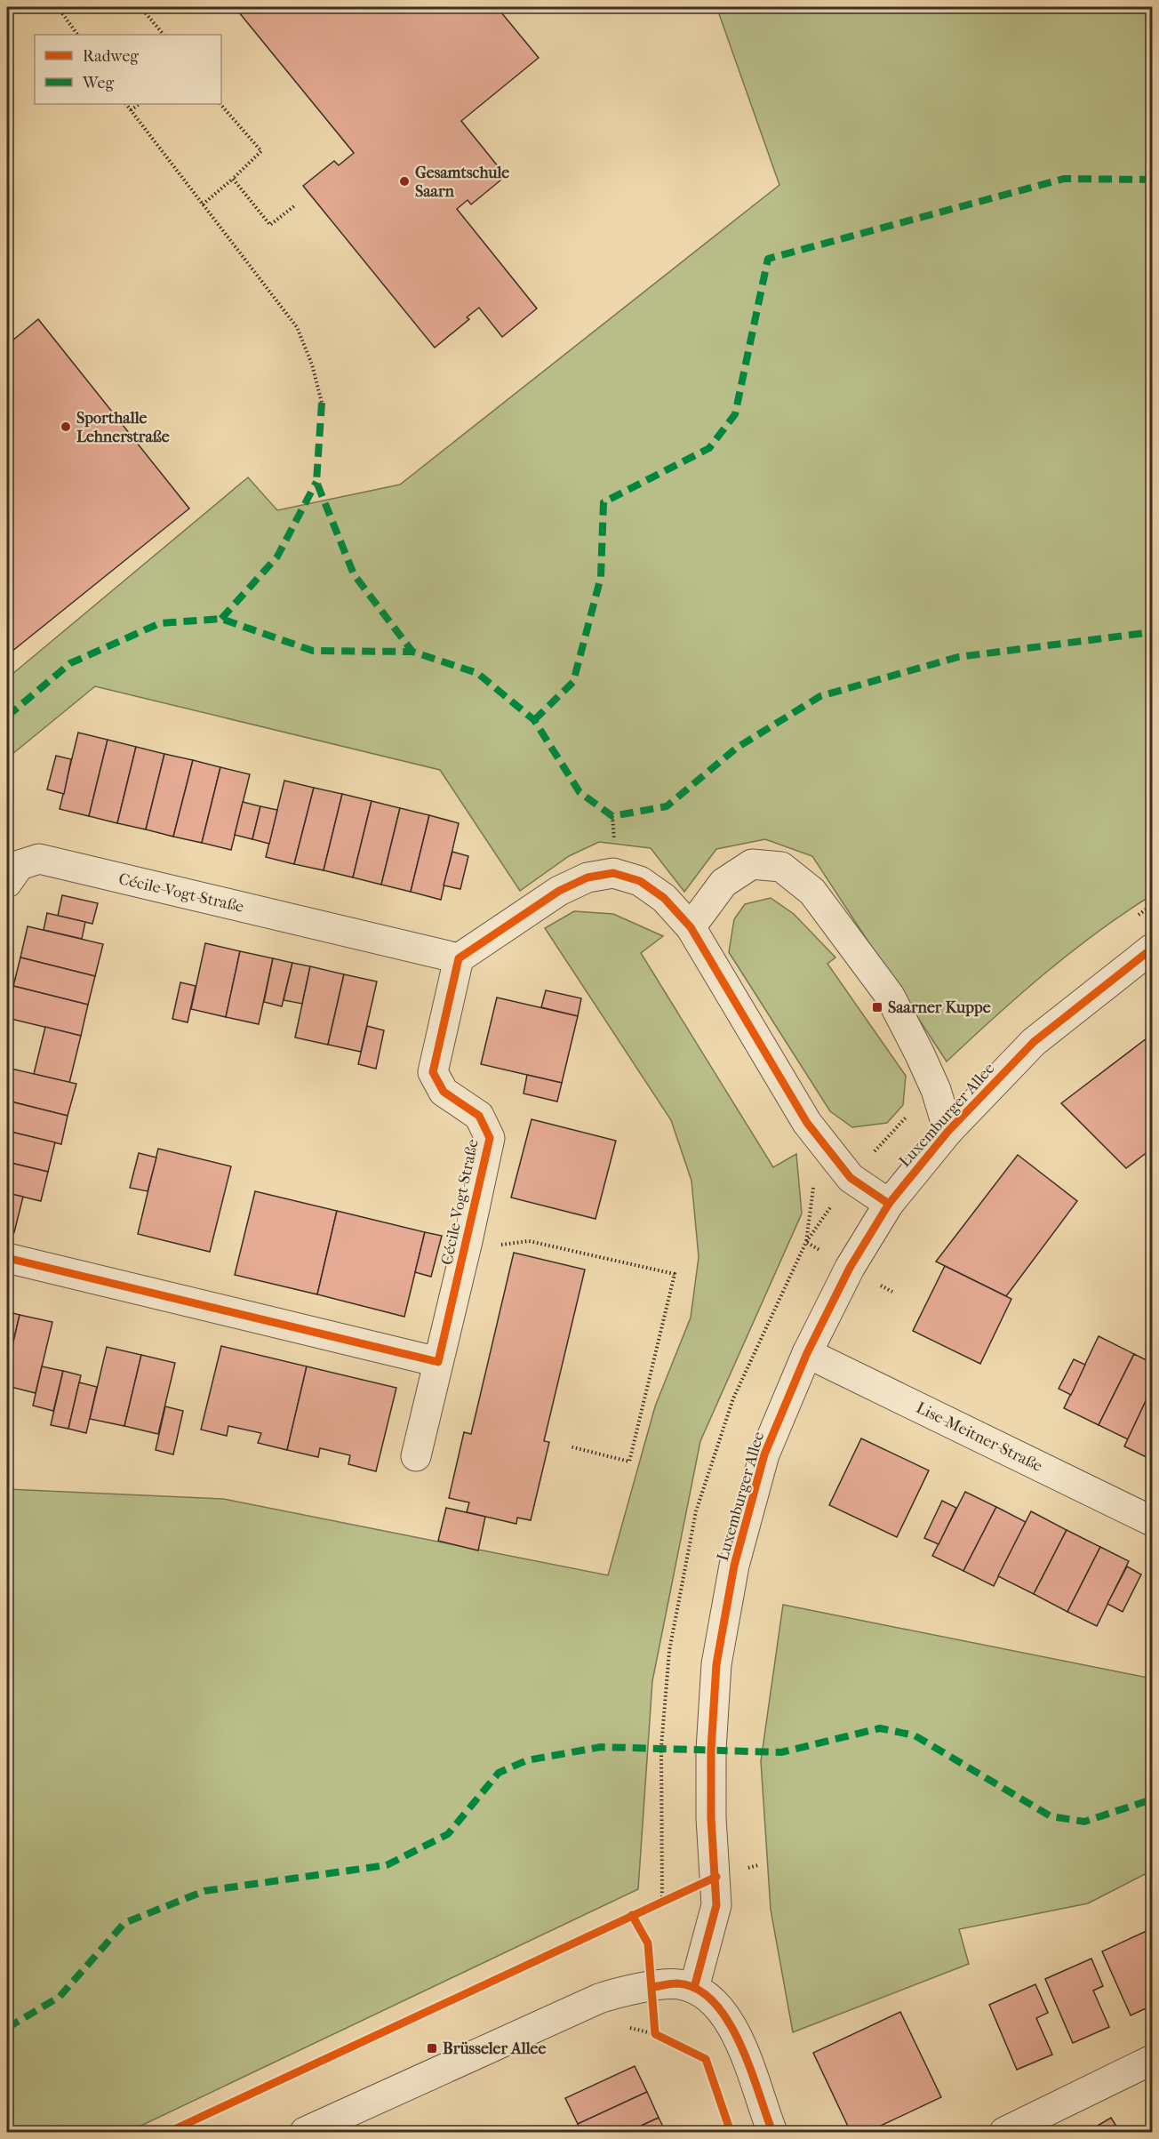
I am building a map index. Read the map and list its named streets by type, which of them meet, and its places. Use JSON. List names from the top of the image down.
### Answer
{
  "streets": {
    "street": ["Cécile-Vogt-Straße", "Luxemburger Allee", "Lise-Meitner-Straße"]
  },
  "crossings": [
    ["Luxemburger Allee", "Lise-Meitner-Straße"]
  ],
  "places": {
    "other": ["Gesamtschule Saarn", "Sporthalle Lehnerstraße"],
    "transit": ["Saarner Kuppe", "Brüsseler Allee"]
  },
  "legend": ["Radweg", "Weg"]
}
